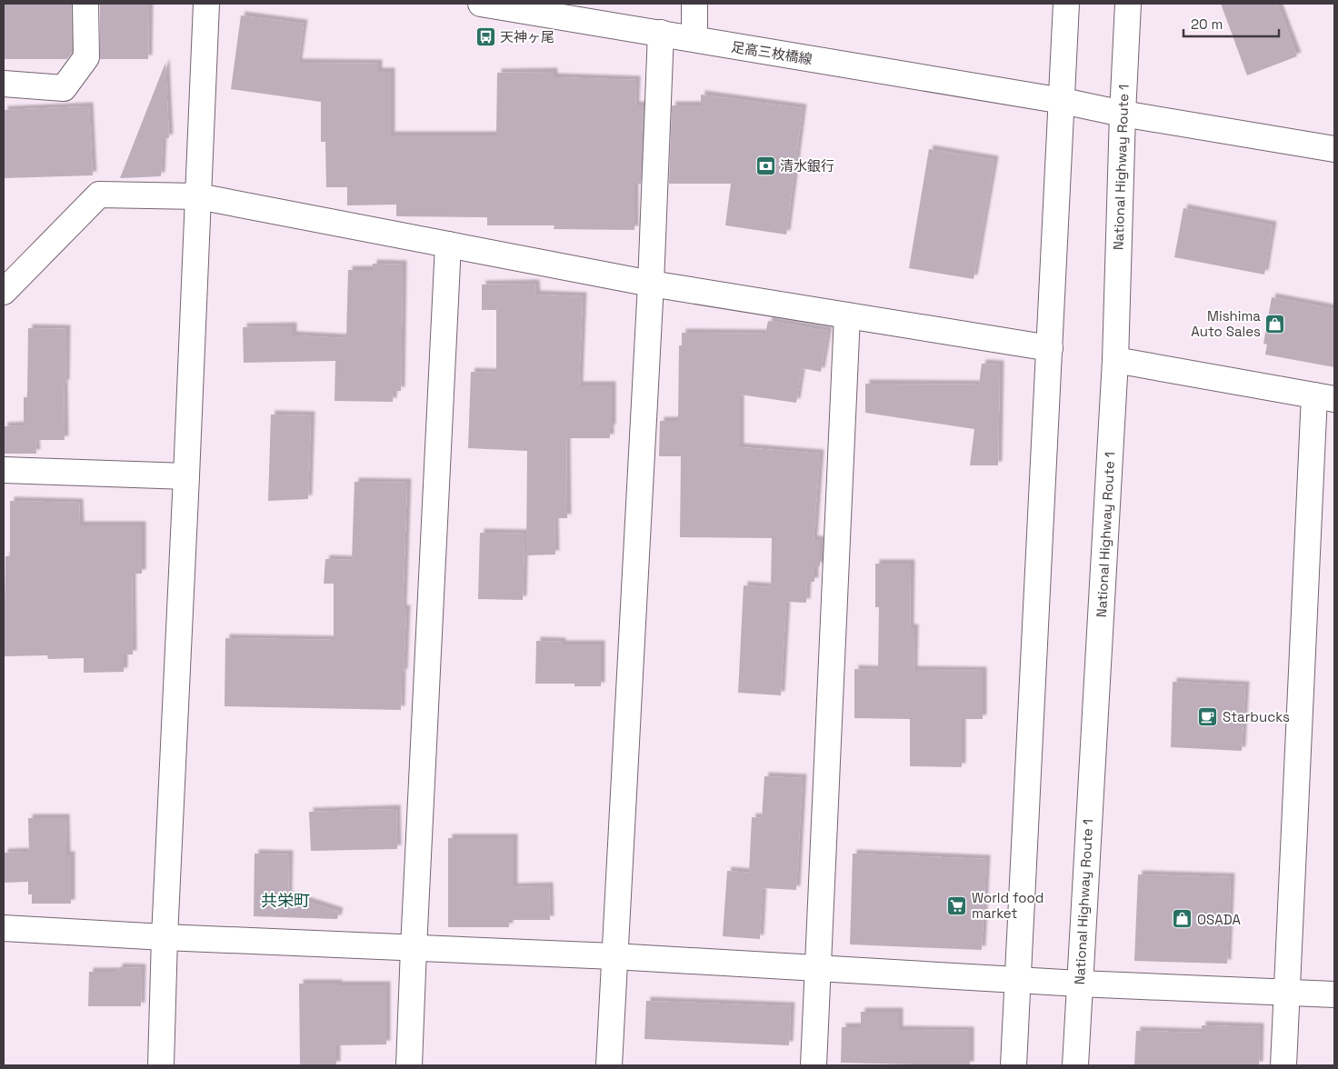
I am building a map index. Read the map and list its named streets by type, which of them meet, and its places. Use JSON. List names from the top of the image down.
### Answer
{
  "streets": {
    "main road": ["足高三枚橋線", "National Highway Route 1"]
  },
  "crossings": [
    ["足高三枚橋線", "National Highway Route 1"]
  ],
  "districts": ["共栄町"],
  "places": {
    "bus stop": ["天神ヶ尾"],
    "bank": ["清水銀行"],
    "shop": ["Mishima Auto Sales", "OSADA"],
    "cafe": ["Starbucks"],
    "supermarket": ["World food market"]
  },
  "scale_bar": "20 m"
}
